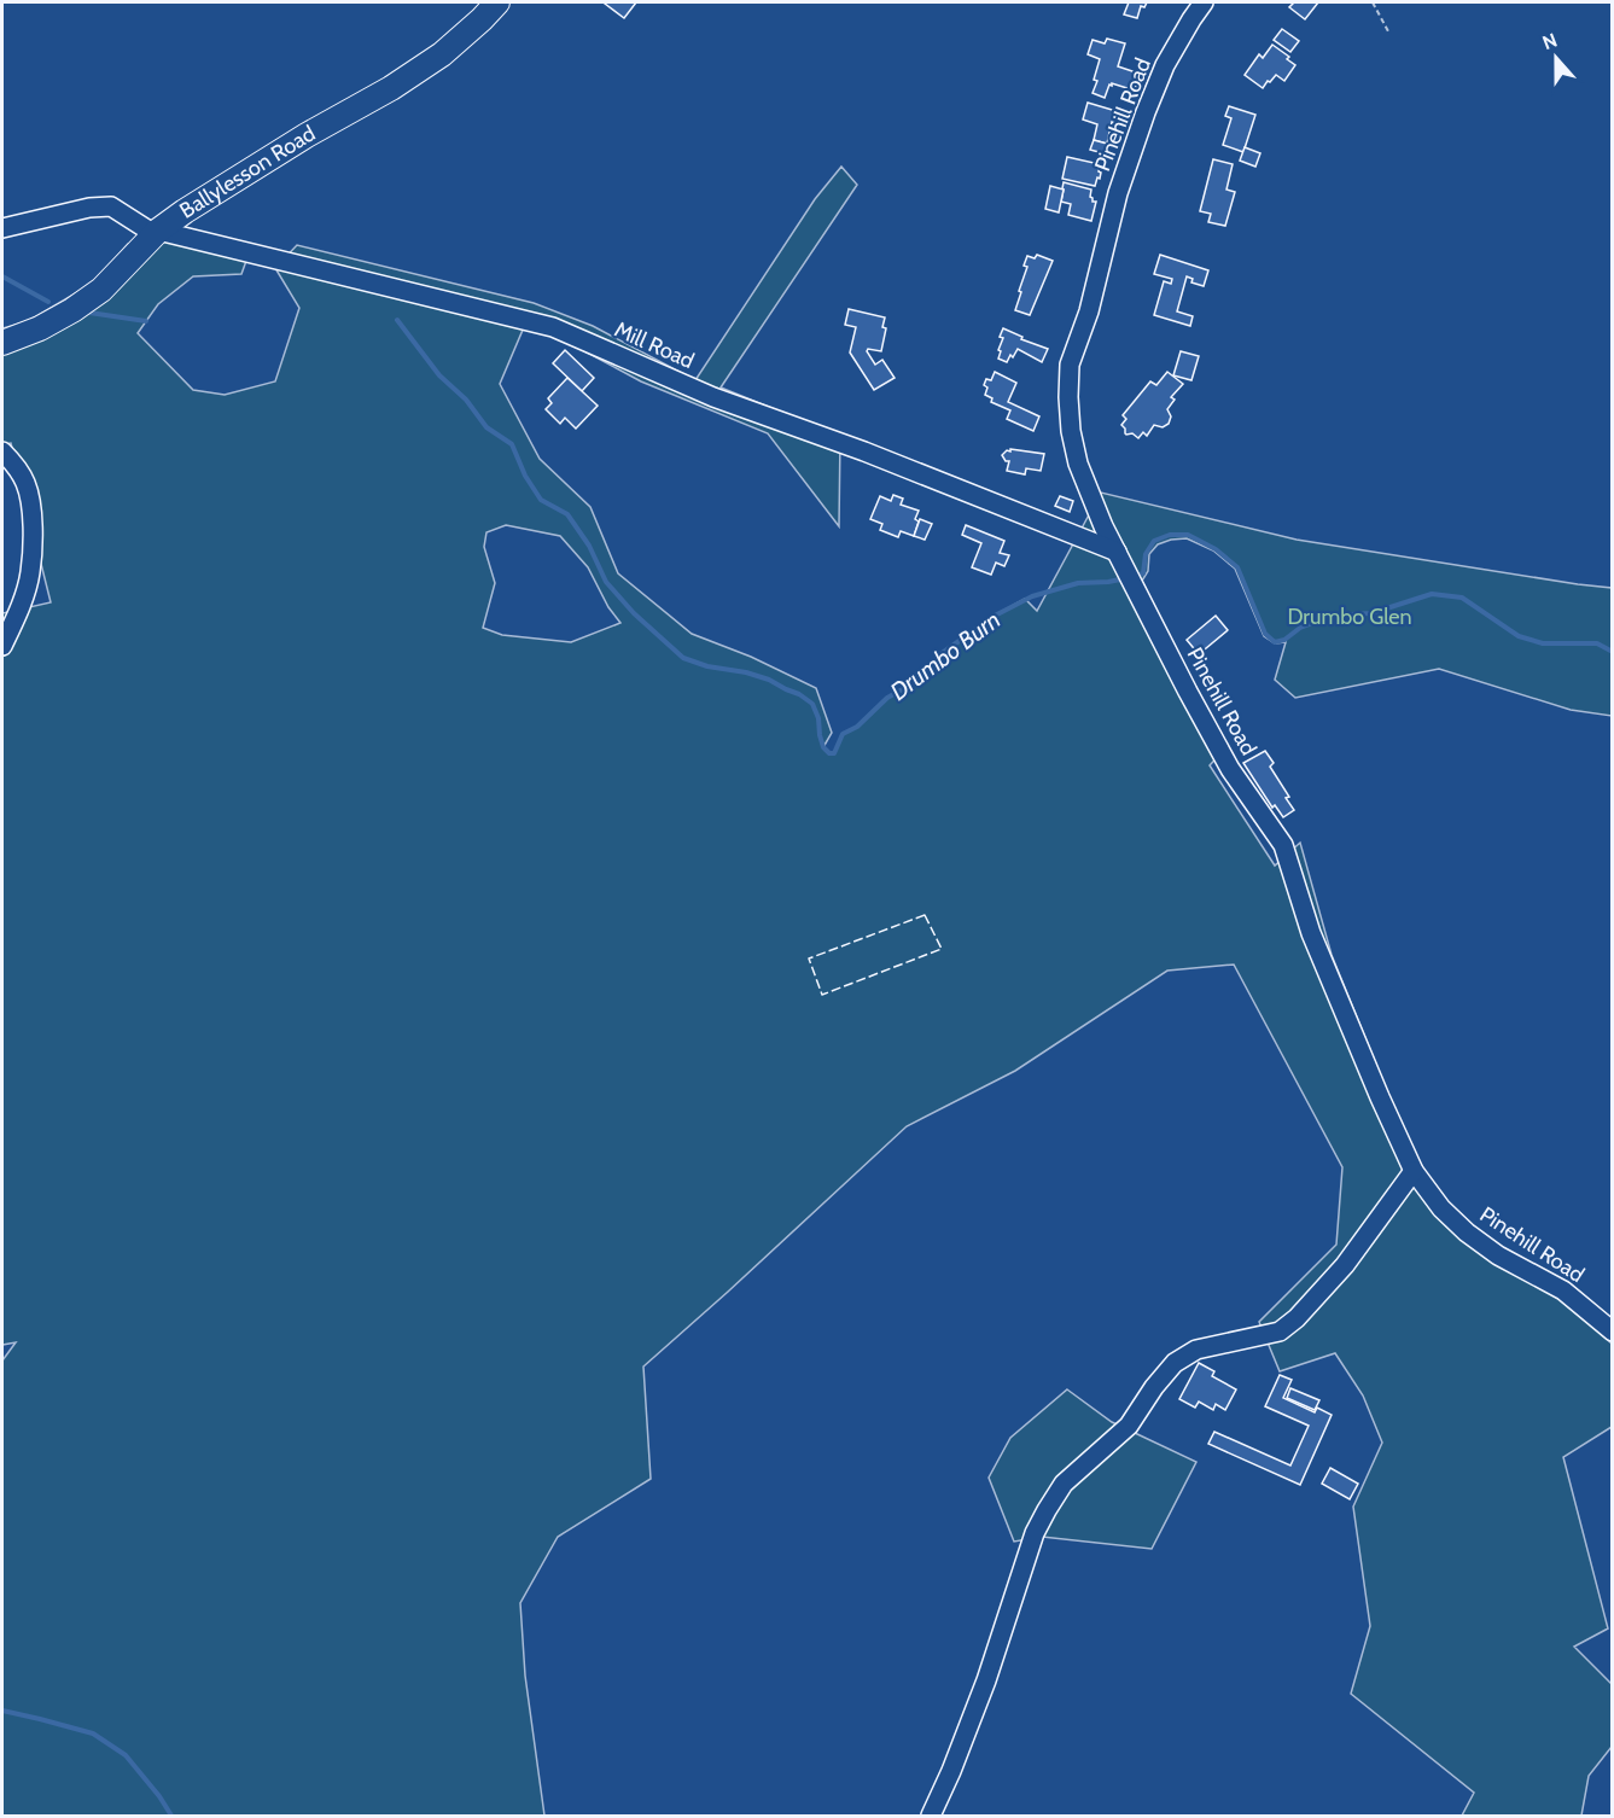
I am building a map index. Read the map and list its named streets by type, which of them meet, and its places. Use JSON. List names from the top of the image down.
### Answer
{
  "streets": {
    "main road": ["Ballylesson Road"],
    "street": ["Pinehill Road", "Mill Road"]
  },
  "crossings": [
    ["Pinehill Road", "Mill Road"],
    ["Ballylesson Road", "Mill Road"]
  ],
  "water": ["Drumbo Burn"],
  "parks": ["Drumbo Glen"],
  "north": "top"
}
